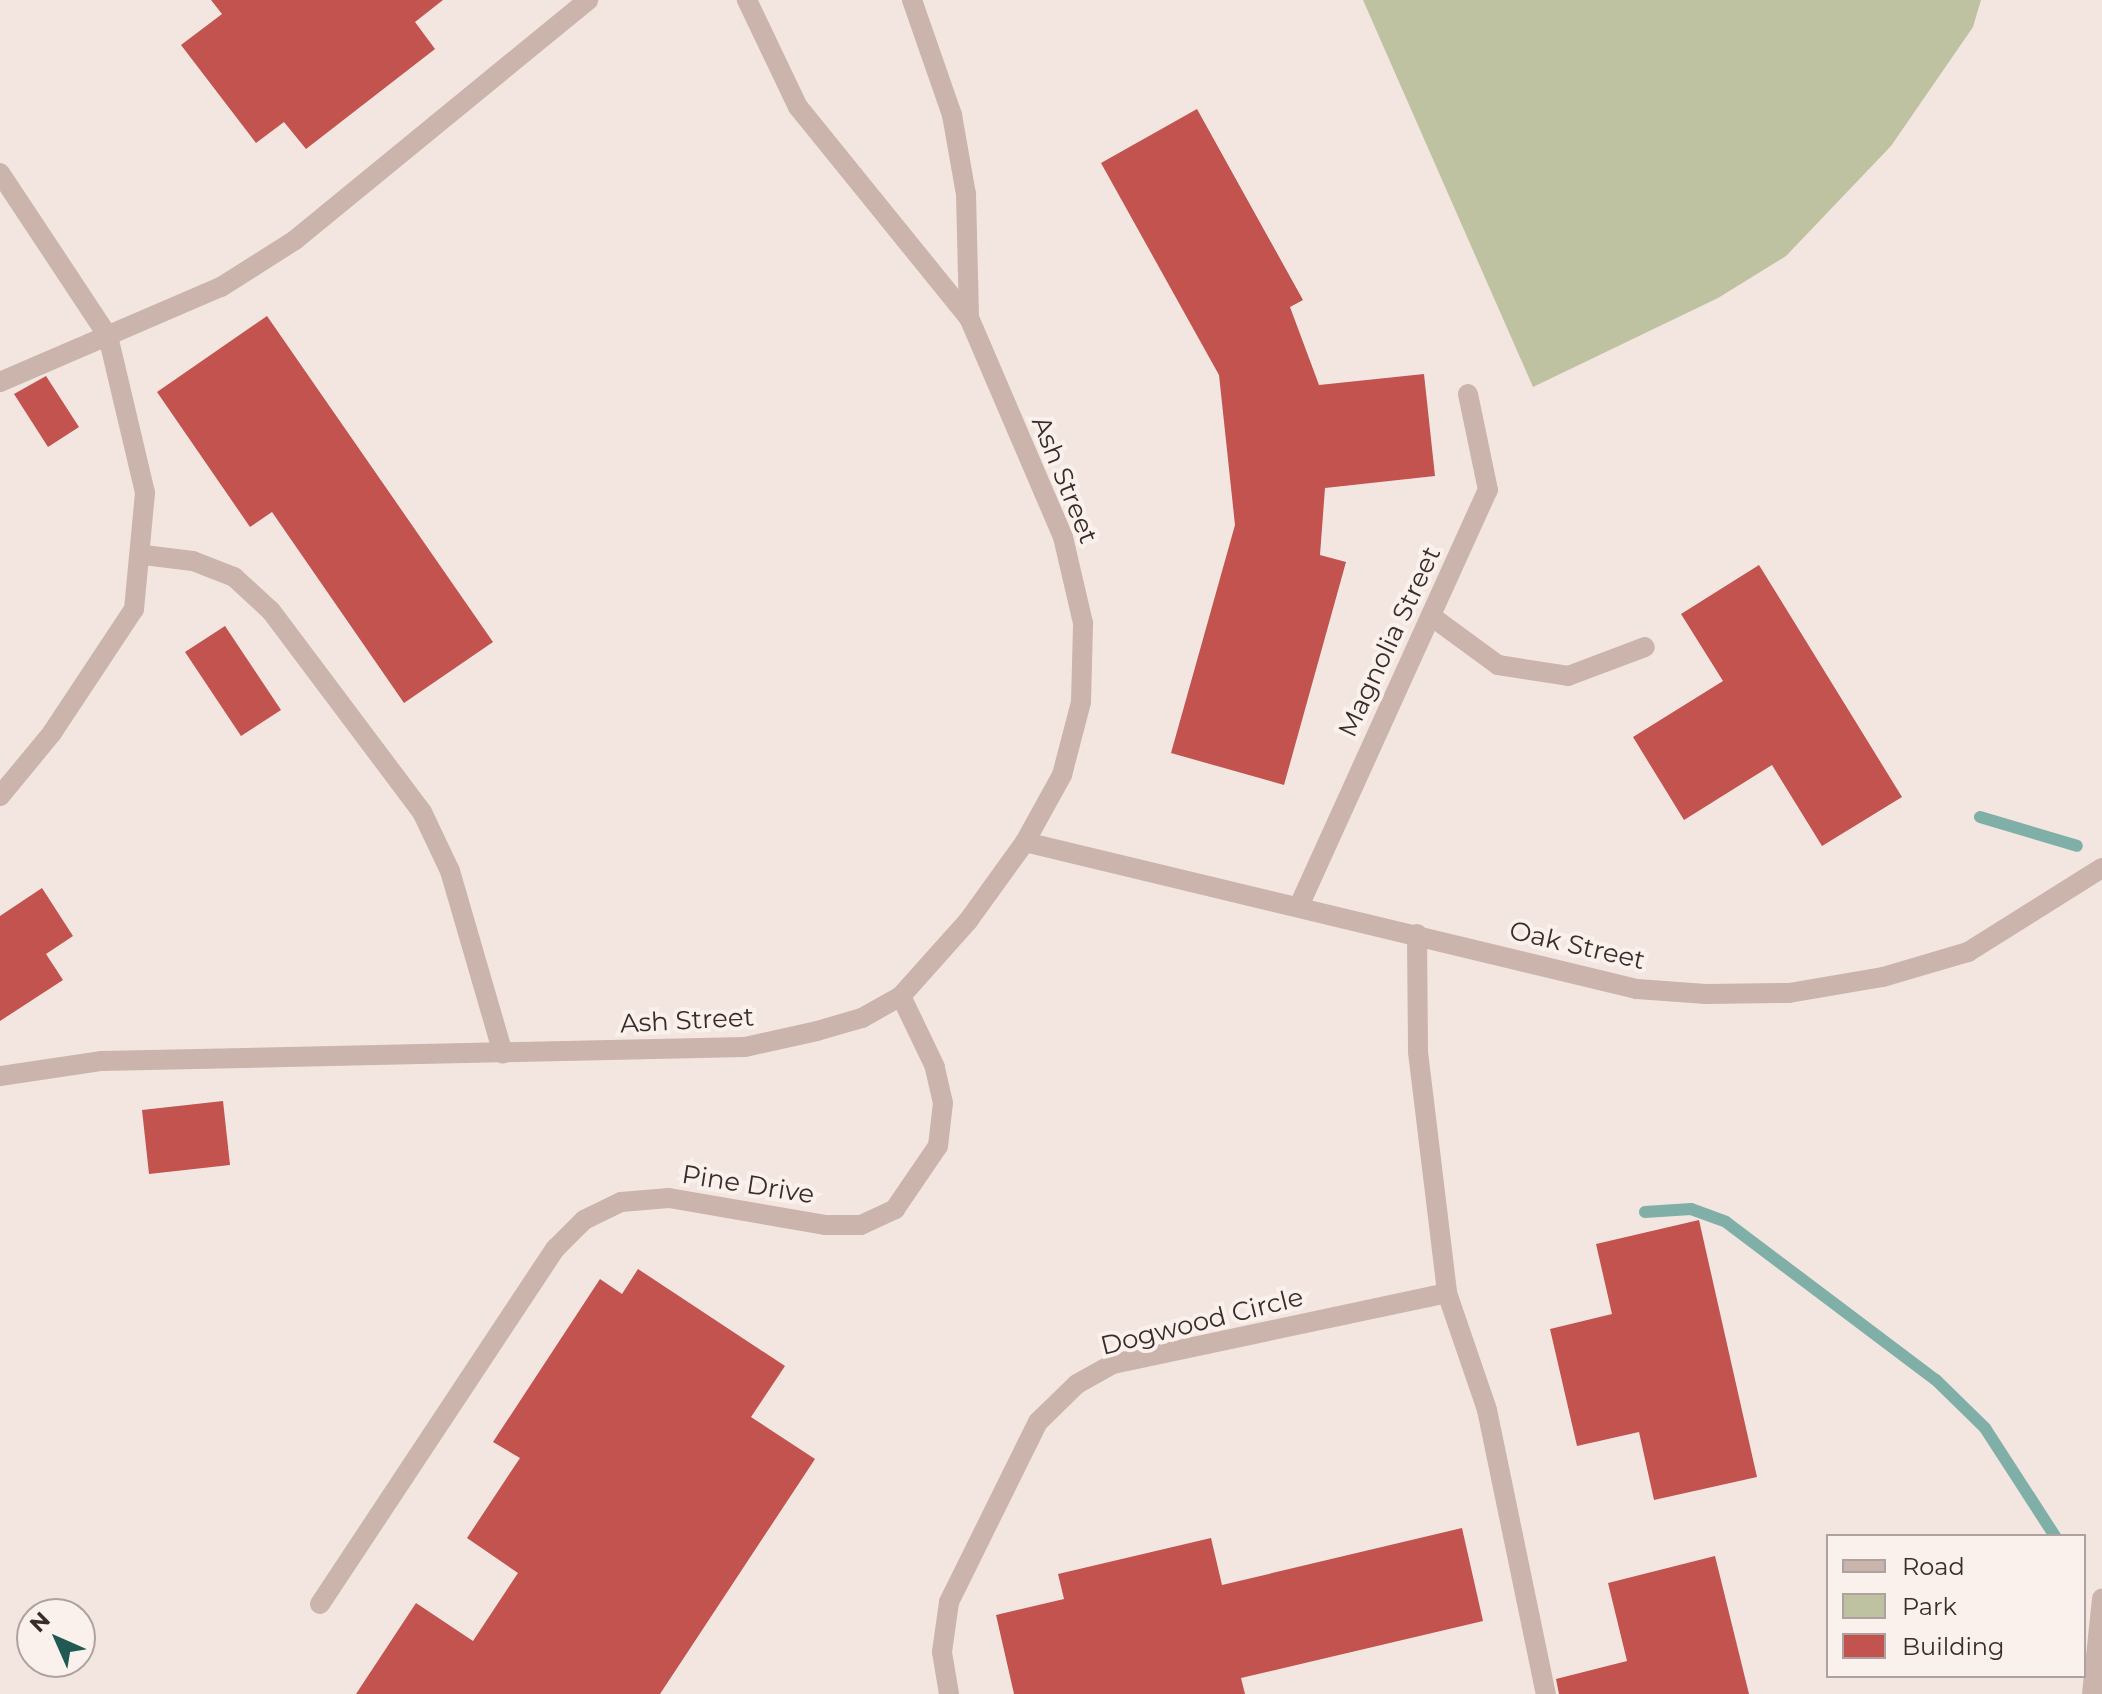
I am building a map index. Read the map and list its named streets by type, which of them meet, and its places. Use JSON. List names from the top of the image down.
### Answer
{
  "streets": {
    "street": [
      "Ash Street",
      "Magnolia Street",
      "Oak Street",
      "Pine Drive",
      "Dogwood Circle"
    ]
  },
  "crossings": [
    ["Ash Street", "Oak Street"],
    ["Ash Street", "Pine Drive"],
    ["Magnolia Street", "Oak Street"]
  ],
  "legend": ["Road", "Park", "Building"],
  "north": "top left"
}
